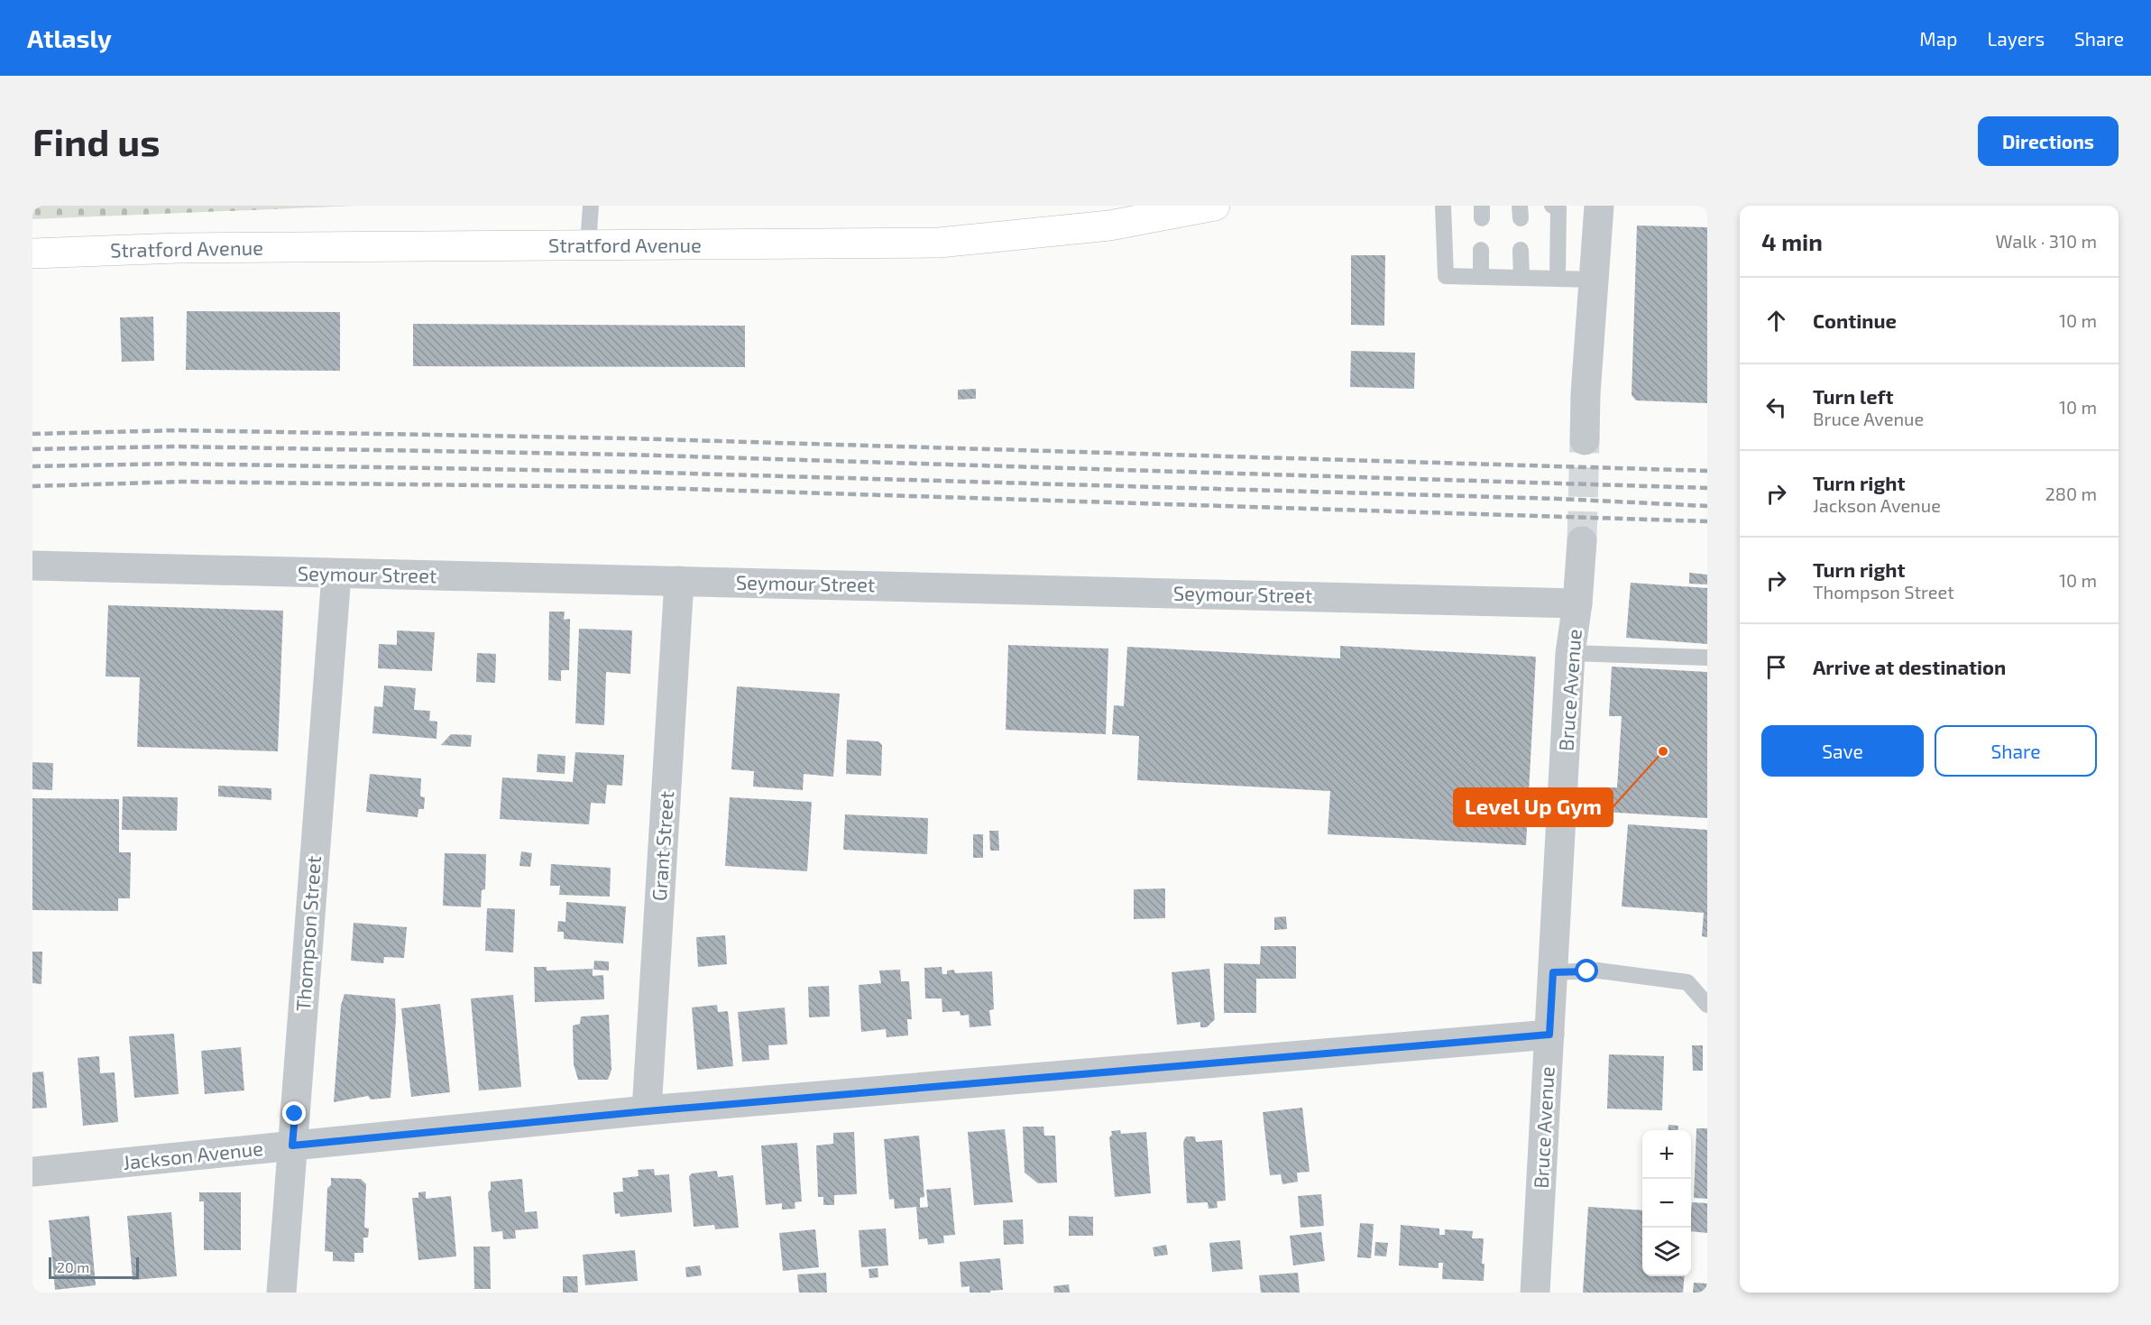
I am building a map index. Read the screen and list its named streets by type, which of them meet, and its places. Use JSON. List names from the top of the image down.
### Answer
{
  "streets": {
    "main road": ["Stratford Avenue"],
    "street": [
      "Seymour Street",
      "Bruce Avenue",
      "Grant Street",
      "Thompson Street",
      "Jackson Avenue"
    ]
  },
  "crossings": [
    ["Seymour Street", "Bruce Avenue"],
    ["Seymour Street", "Grant Street"],
    ["Seymour Street", "Thompson Street"],
    ["Bruce Avenue", "Jackson Avenue"],
    ["Grant Street", "Jackson Avenue"],
    ["Thompson Street", "Jackson Avenue"]
  ],
  "places": ["Level Up Gym"],
  "scale_bar": "20 m",
  "page": {
    "header": "Atlasly",
    "nav": ["Map", "Layers", "Share"],
    "buttons": [
      "Directions",
      ["Save", "Share"]
    ],
    "title": "Find us",
    "heading": ["4 min", "Walk · 310 m"],
    "list": [
      ["Continue", "10 m"],
      ["Turn left", "Bruce Avenue", "10 m"],
      ["Turn right", "Jackson Avenue", "280 m"],
      ["Turn right", "Thompson Street", "10 m"],
      "Arrive at destination"
    ],
    "map_buttons": ["+", "−"],
    "scale": "20 m"
  }
}
